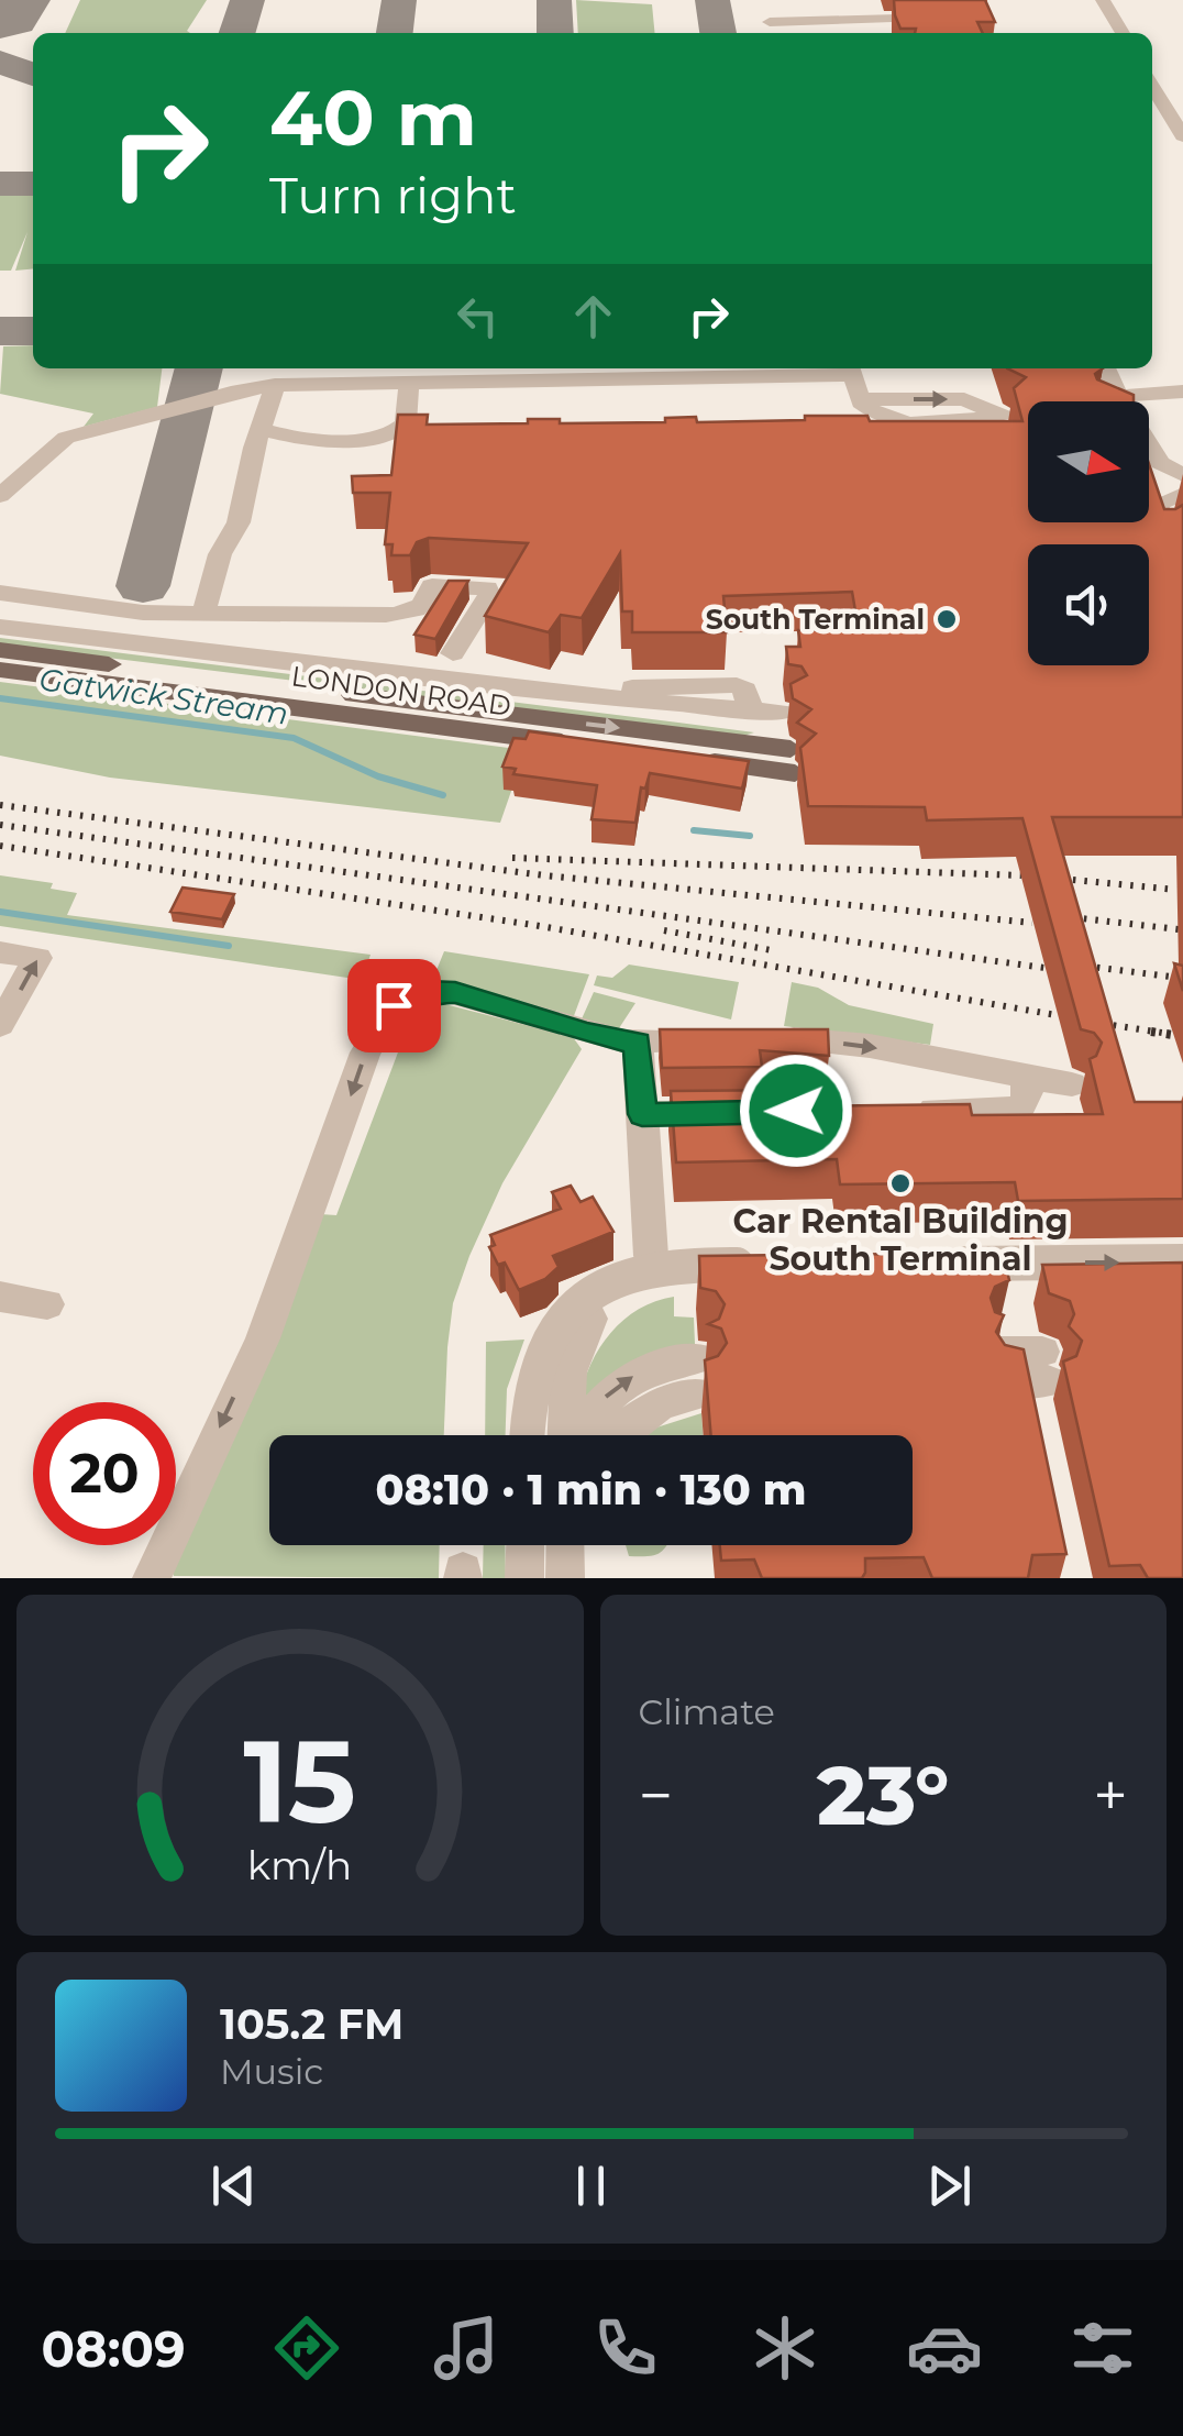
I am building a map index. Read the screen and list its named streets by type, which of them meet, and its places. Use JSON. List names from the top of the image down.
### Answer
{
  "streets": {
    "main road": ["LONDON ROAD"]
  },
  "water": ["Gatwick Stream"],
  "places": ["South Terminal", "Car Rental Building South Terminal"],
  "north": "right",
  "page": {
    "turn": ["40 m", "Turn right"],
    "limit": "20",
    "trip": "08:10 · 1 min · 130 m",
    "tile": "Climate",
    "heat": ["−", "23°", "+"],
    "song": ["105.2 FM", "Music"],
    "tabs": "08:09",
    "gauge": ["15", "km/h"]
  }
}
